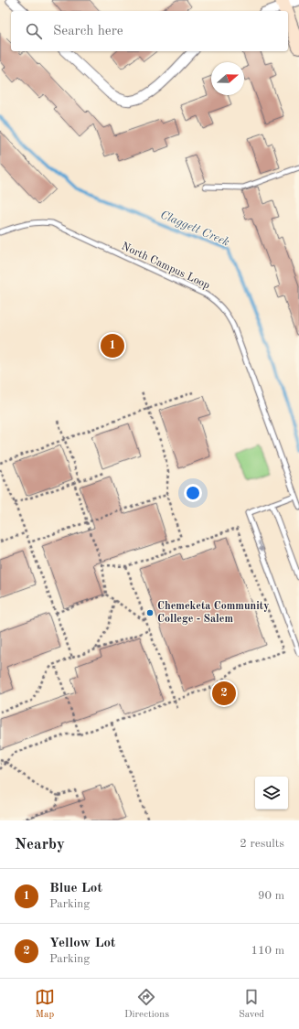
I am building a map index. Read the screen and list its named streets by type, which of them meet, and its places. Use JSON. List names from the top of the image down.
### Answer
{
  "streets": {
    "lane": ["North Campus Loop"]
  },
  "water": ["Claggett Creek"],
  "places": ["Chemeketa Community College - Salem"],
  "north": "right",
  "page": {
    "search": "Search here",
    "pins": ["1", "2"],
    "heading": ["Nearby", "2 results"],
    "list": [
      {
        "mark": "1",
        "name": "Blue Lot",
        "note": "Parking",
        "value": "90 m"
      },
      {
        "mark": "2",
        "name": "Yellow Lot",
        "note": "Parking",
        "value": "110 m"
      }
    ],
    "nav": ["Map", "Directions", "Saved"]
  }
}
